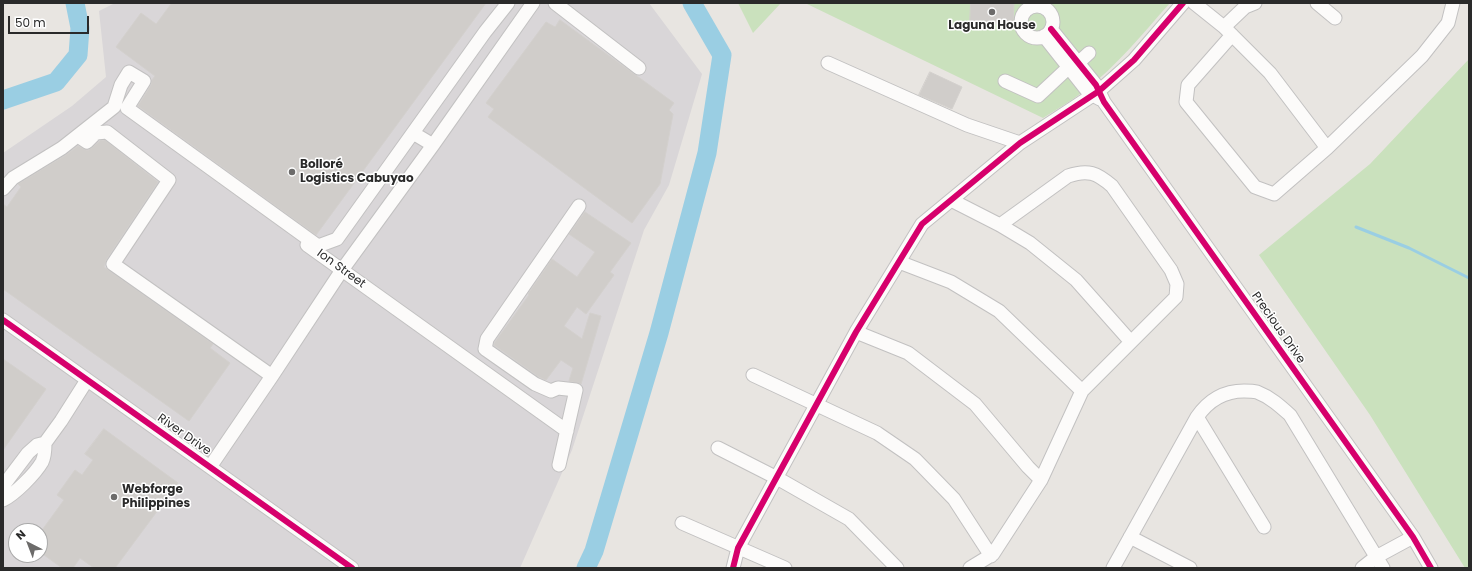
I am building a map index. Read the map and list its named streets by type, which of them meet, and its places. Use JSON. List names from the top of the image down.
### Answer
{
  "streets": {
    "street": ["Ion Street", "Precious Drive", "River Drive"]
  },
  "places": ["Laguna House", "Bolloré Logistics Cabuyao", "Webforge Philippines"],
  "scale_bar": "50 m",
  "north": "top left"
}
